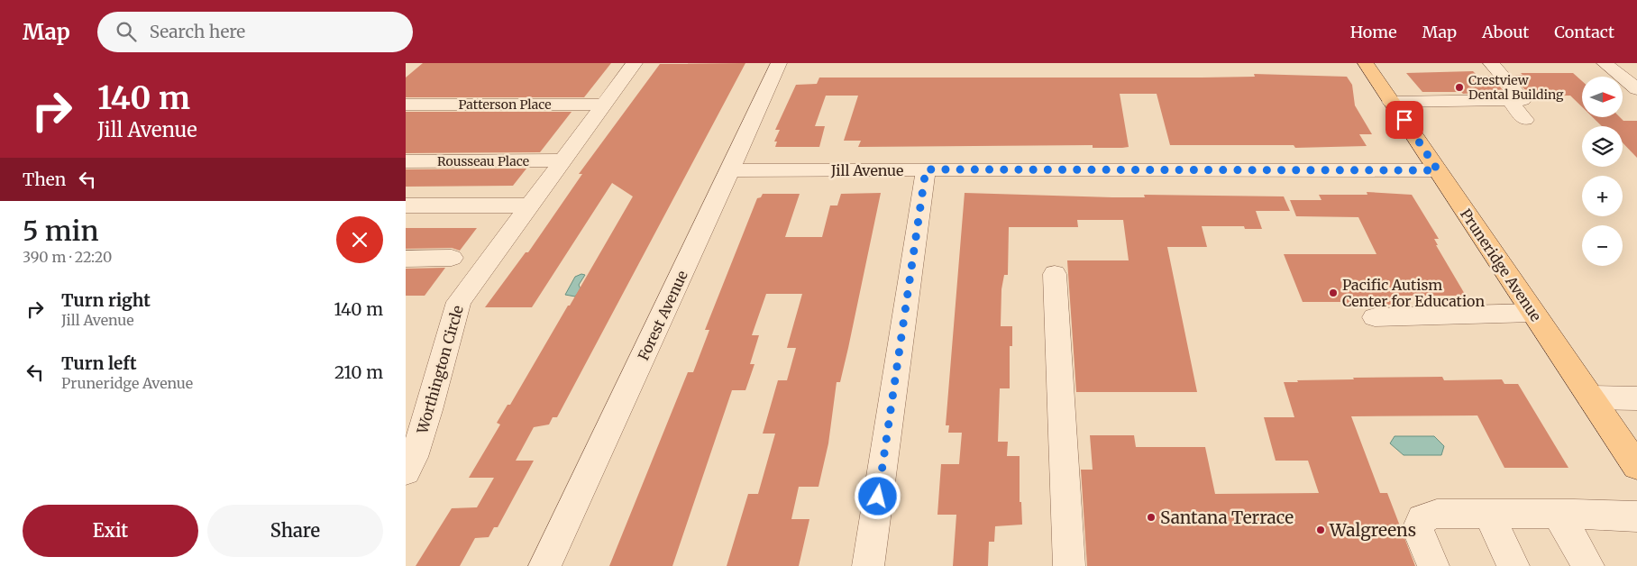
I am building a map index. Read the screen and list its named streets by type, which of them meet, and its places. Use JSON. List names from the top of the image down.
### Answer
{
  "streets": {
    "main road": ["Pruneridge Avenue"],
    "street": [
      "Patterson Place",
      "Rousseau Place",
      "Jill Avenue",
      "Forest Avenue",
      "Worthington Circle"
    ]
  },
  "crossings": [
    ["Patterson Place", "Worthington Circle"],
    ["Rousseau Place", "Worthington Circle"],
    ["Jill Avenue", "Pruneridge Avenue"],
    ["Jill Avenue", "Forest Avenue"]
  ],
  "places": [
    "Crestview Dental Building",
    "Pacific Autism Center for Education",
    "Santana Terrace",
    "Walgreens"
  ],
  "north": "right",
  "page": {
    "header": "Map",
    "search": "Search here",
    "nav": [
      "Home",
      "Map",
      "About",
      "Contact"
    ],
    "turn": ["140 m", "Jill Avenue"],
    "map_buttons": ["+", "−"],
    "then": "Then",
    "heading": ["5 min", "390 m · 22:20"],
    "list": [
      {
        "name": "Turn right",
        "note": "Jill Avenue",
        "value": "140 m"
      },
      {
        "name": "Turn left",
        "note": "Pruneridge Avenue",
        "value": "210 m"
      }
    ],
    "buttons": ["Exit", "Share"]
  }
}
